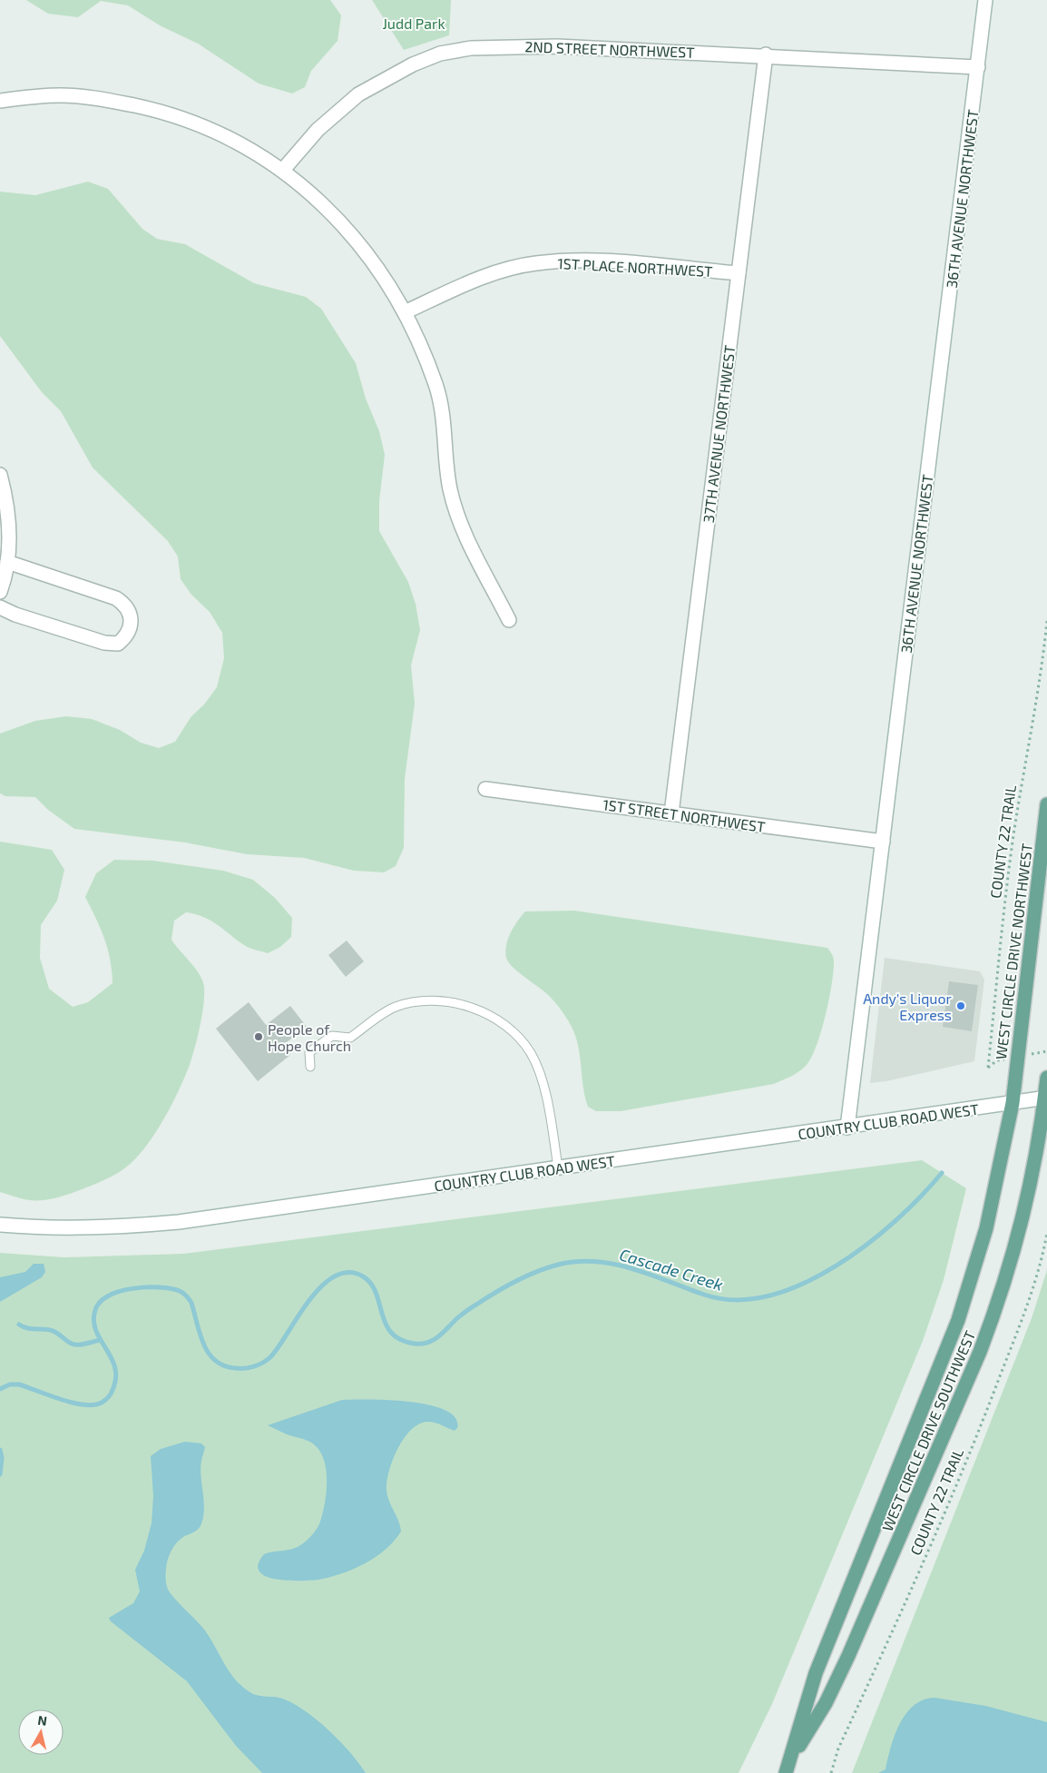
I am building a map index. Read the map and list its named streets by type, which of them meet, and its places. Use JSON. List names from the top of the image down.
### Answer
{
  "streets": {
    "main road": ["WEST CIRCLE DRIVE NORTHWEST", "WEST CIRCLE DRIVE SOUTHWEST"],
    "street": [
      "2ND STREET NORTHWEST",
      "36TH AVENUE NORTHWEST",
      "1ST PLACE NORTHWEST",
      "37TH AVENUE NORTHWEST",
      "1ST STREET NORTHWEST",
      "COUNTRY CLUB ROAD WEST"
    ],
    "path": ["COUNTY 22 TRAIL"]
  },
  "crossings": [
    ["2ND STREET NORTHWEST", "36TH AVENUE NORTHWEST"],
    ["2ND STREET NORTHWEST", "37TH AVENUE NORTHWEST"],
    ["36TH AVENUE NORTHWEST", "1ST STREET NORTHWEST"],
    ["36TH AVENUE NORTHWEST", "COUNTRY CLUB ROAD WEST"],
    ["1ST PLACE NORTHWEST", "37TH AVENUE NORTHWEST"],
    ["37TH AVENUE NORTHWEST", "1ST STREET NORTHWEST"],
    ["WEST CIRCLE DRIVE NORTHWEST", "COUNTRY CLUB ROAD WEST"],
    ["WEST CIRCLE DRIVE NORTHWEST", "WEST CIRCLE DRIVE SOUTHWEST"],
    ["COUNTRY CLUB ROAD WEST", "WEST CIRCLE DRIVE SOUTHWEST"]
  ],
  "water": ["Cascade Creek"],
  "parks": ["Judd Park"],
  "places": ["Andy's Liquor Express", "People of Hope Church"],
  "north": "top"
}
